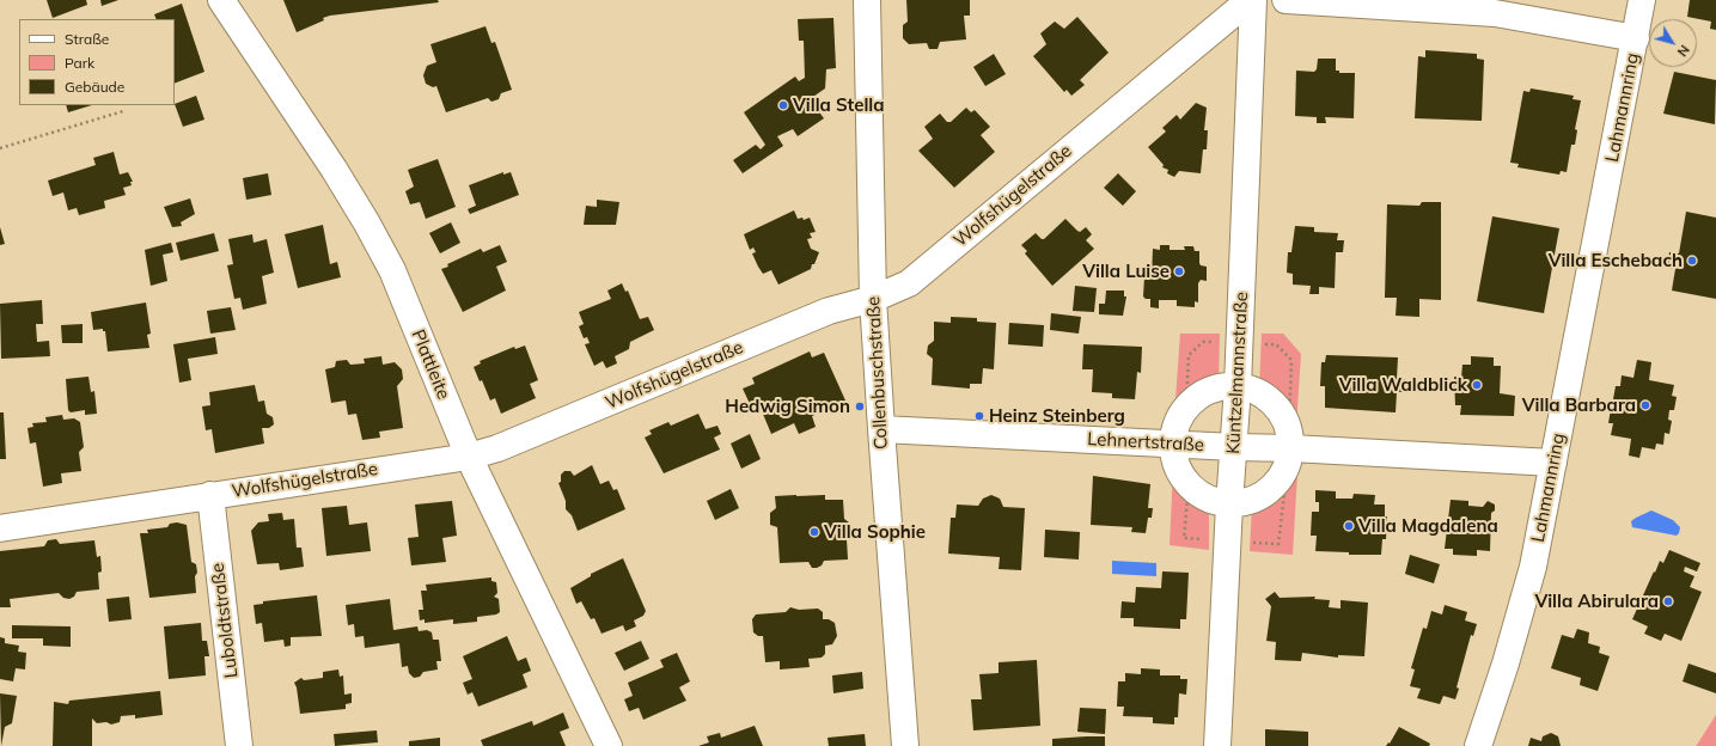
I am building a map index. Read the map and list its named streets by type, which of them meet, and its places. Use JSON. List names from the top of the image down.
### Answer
{
  "streets": {
    "street": [
      "Lahmannring",
      "Wolfshügelstraße",
      "Plattleite",
      "Collenbuschstraße",
      "Küntzelmannstraße",
      "Lehnertstraße",
      "Luboldtstraße"
    ]
  },
  "crossings": [
    ["Lahmannring", "Lehnertstraße"],
    ["Wolfshügelstraße", "Plattleite"],
    ["Wolfshügelstraße", "Collenbuschstraße"],
    ["Wolfshügelstraße", "Küntzelmannstraße"],
    ["Wolfshügelstraße", "Luboldtstraße"],
    ["Collenbuschstraße", "Lehnertstraße"],
    ["Küntzelmannstraße", "Lehnertstraße"]
  ],
  "places": [
    "Villa Stella",
    "Villa Eschebach",
    "Villa Luise",
    "Villa Waldblick",
    "Villa Barbara",
    "Hedwig Simon",
    "Heinz Steinberg",
    "Villa Magdalena",
    "Villa Sophie",
    "Villa Abirulara"
  ],
  "legend": ["Straße", "Park", "Gebäude"],
  "north": "bottom right"
}
